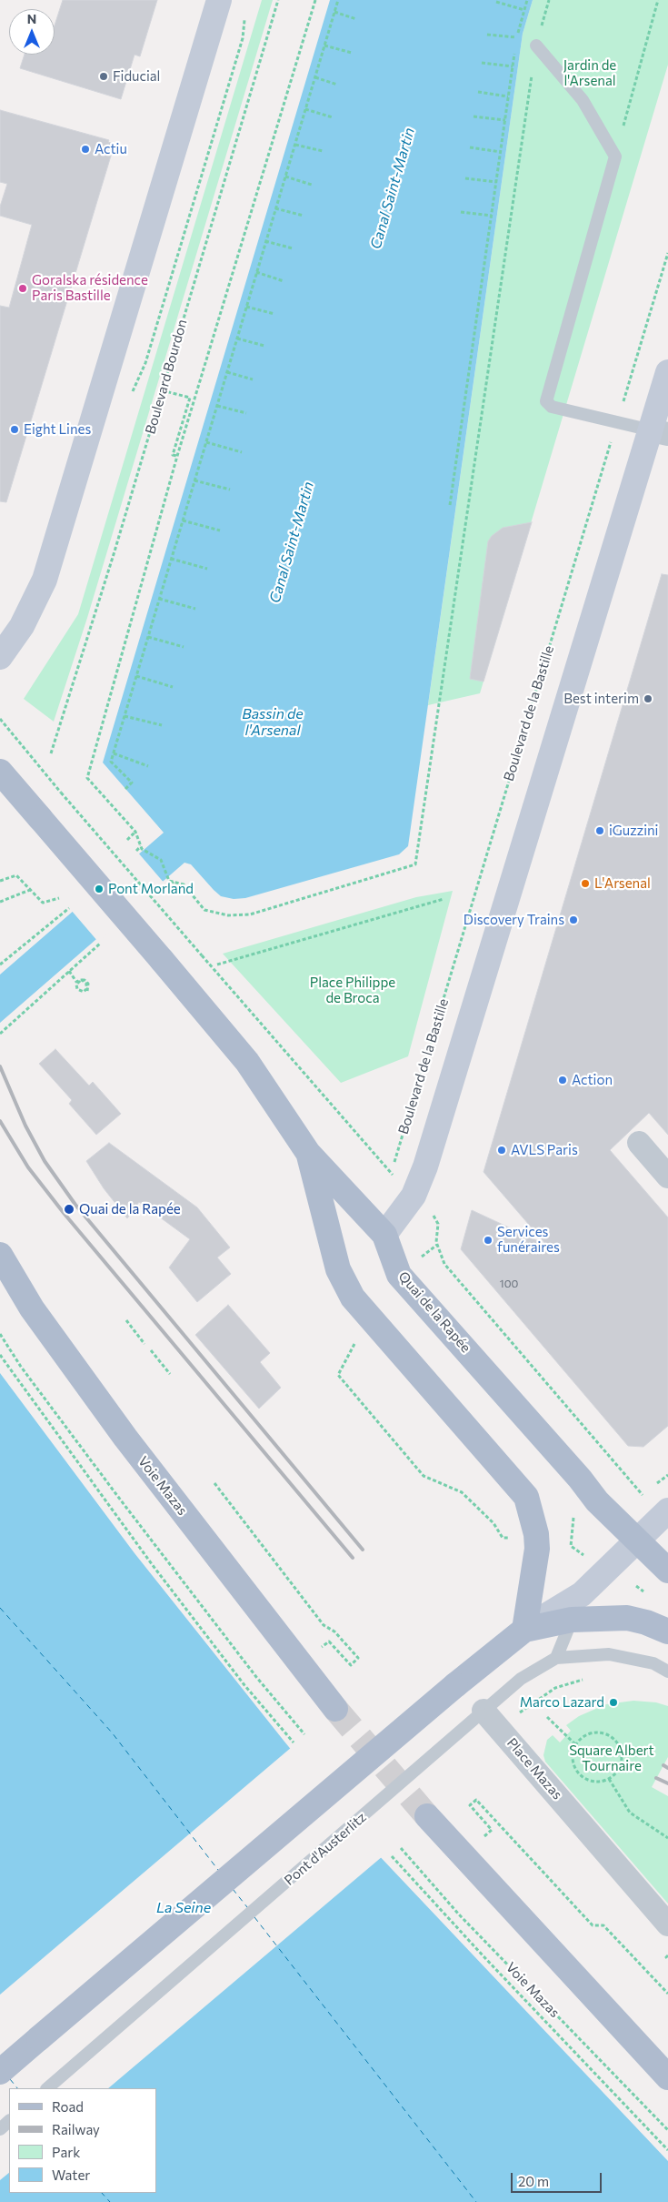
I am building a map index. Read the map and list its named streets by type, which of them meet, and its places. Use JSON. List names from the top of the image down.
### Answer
{
  "streets": {
    "main road": ["Quai de la Rapée", "Voie Mazas"],
    "street": ["Place Mazas"],
    "lane": ["Pont d'Austerlitz"],
    "path": ["Boulevard Bourdon", "Boulevard de la Bastille"]
  },
  "crossings": [
    ["Place Mazas", "Pont d'Austerlitz"]
  ],
  "water": ["Canal Saint-Martin", "Bassin de l'Arsenal", "La Seine"],
  "parks": ["Jardin de l'Arsenal", "Place Philippe de Broca", "Square Albert Tournaire"],
  "places": [
    "Fiducial",
    "Actiu",
    "Goralska résidence Paris Bastille",
    "Eight Lines",
    "Best interim",
    "iGuzzini",
    "L'Arsenal",
    "Pont Morland",
    "Discovery Trains",
    "Action",
    "AVLS Paris",
    "Quai de la Rapée",
    "Services funéraires",
    "Marco Lazard"
  ],
  "house_numbers": ["100"],
  "legend": [
    "Road",
    "Railway",
    "Park",
    "Water"
  ],
  "scale_bar": "20 m",
  "north": "top"
}
